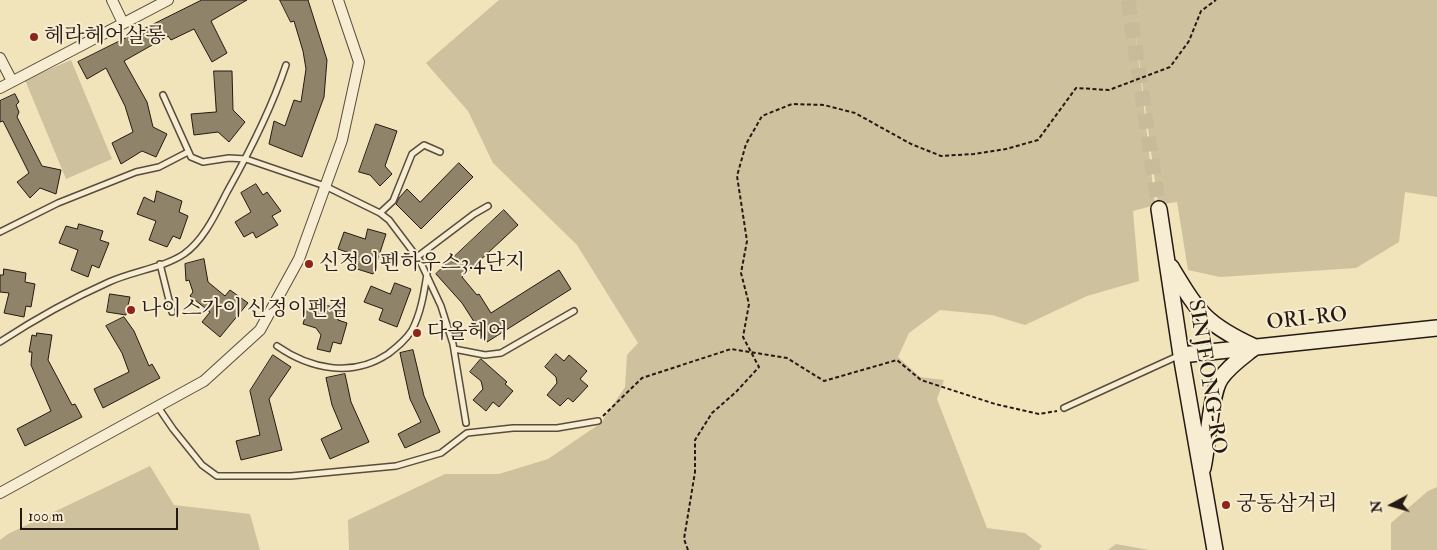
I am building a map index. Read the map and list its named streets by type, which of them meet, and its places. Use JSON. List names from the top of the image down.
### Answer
{
  "streets": {
    "main road": ["ORI-RO", "SINJEONG-RO"]
  },
  "crossings": [
    ["ORI-RO", "SINJEONG-RO"]
  ],
  "places": [
    "헤라헤어살롱",
    "신정이펜하우스3.4단지",
    "나이스가이 신정이펜점",
    "다올헤어",
    "궁동삼거리"
  ],
  "scale_bar": "100 m",
  "north": "left"
}
